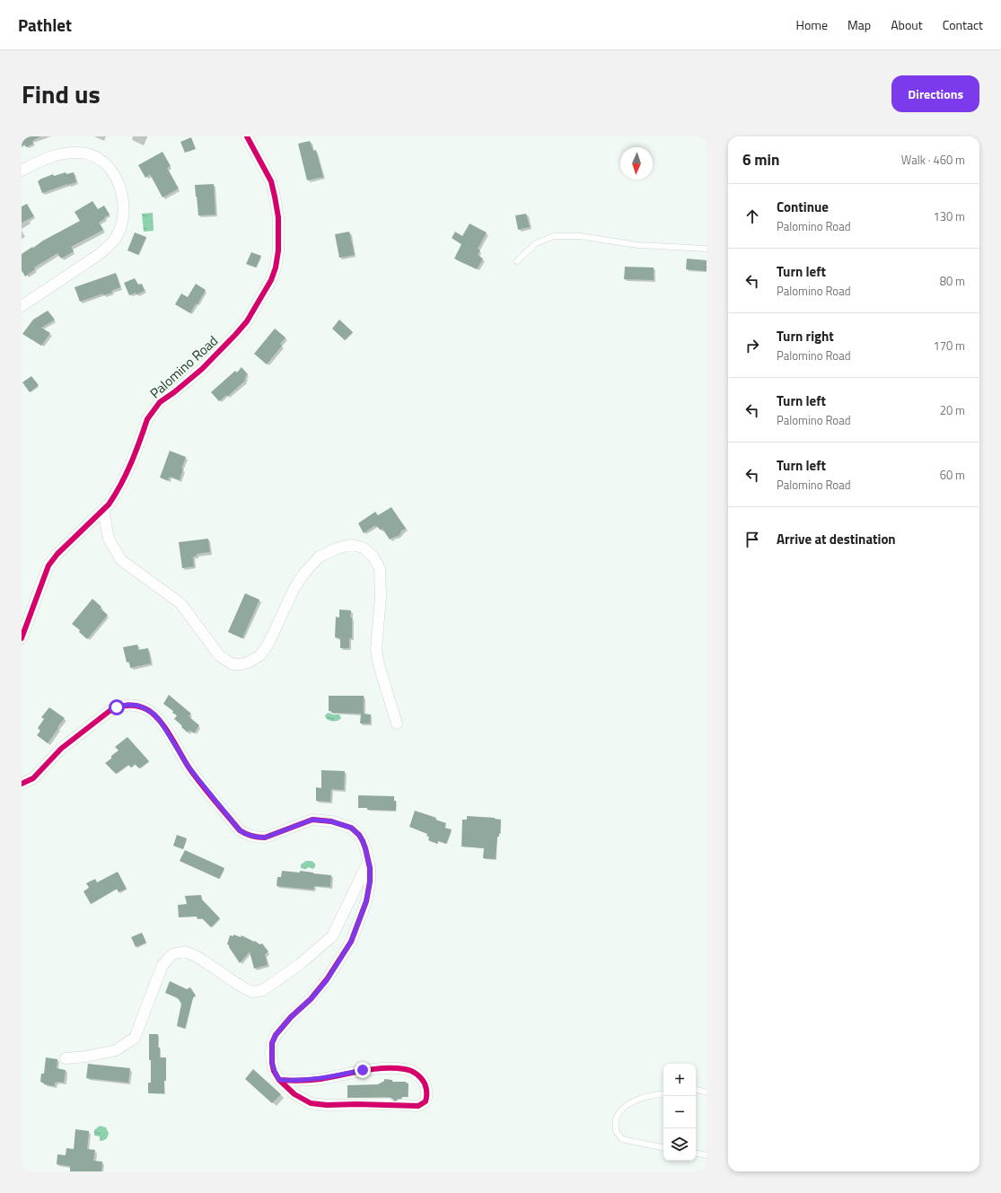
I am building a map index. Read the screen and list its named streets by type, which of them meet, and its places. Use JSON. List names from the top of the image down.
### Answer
{
  "streets": {
    "street": ["Palomino Road"]
  },
  "north": "bottom",
  "page": {
    "header": "Pathlet",
    "nav": [
      "Home",
      "Map",
      "About",
      "Contact"
    ],
    "title": "Find us",
    "buttons": "Directions",
    "heading": ["6 min", "Walk · 460 m"],
    "list": [
      ["Continue", "Palomino Road", "130 m"],
      ["Turn left", "Palomino Road", "80 m"],
      ["Turn right", "Palomino Road", "170 m"],
      ["Turn left", "Palomino Road", "20 m"],
      ["Turn left", "Palomino Road", "60 m"],
      "Arrive at destination"
    ],
    "map_buttons": ["+", "−"]
  }
}
